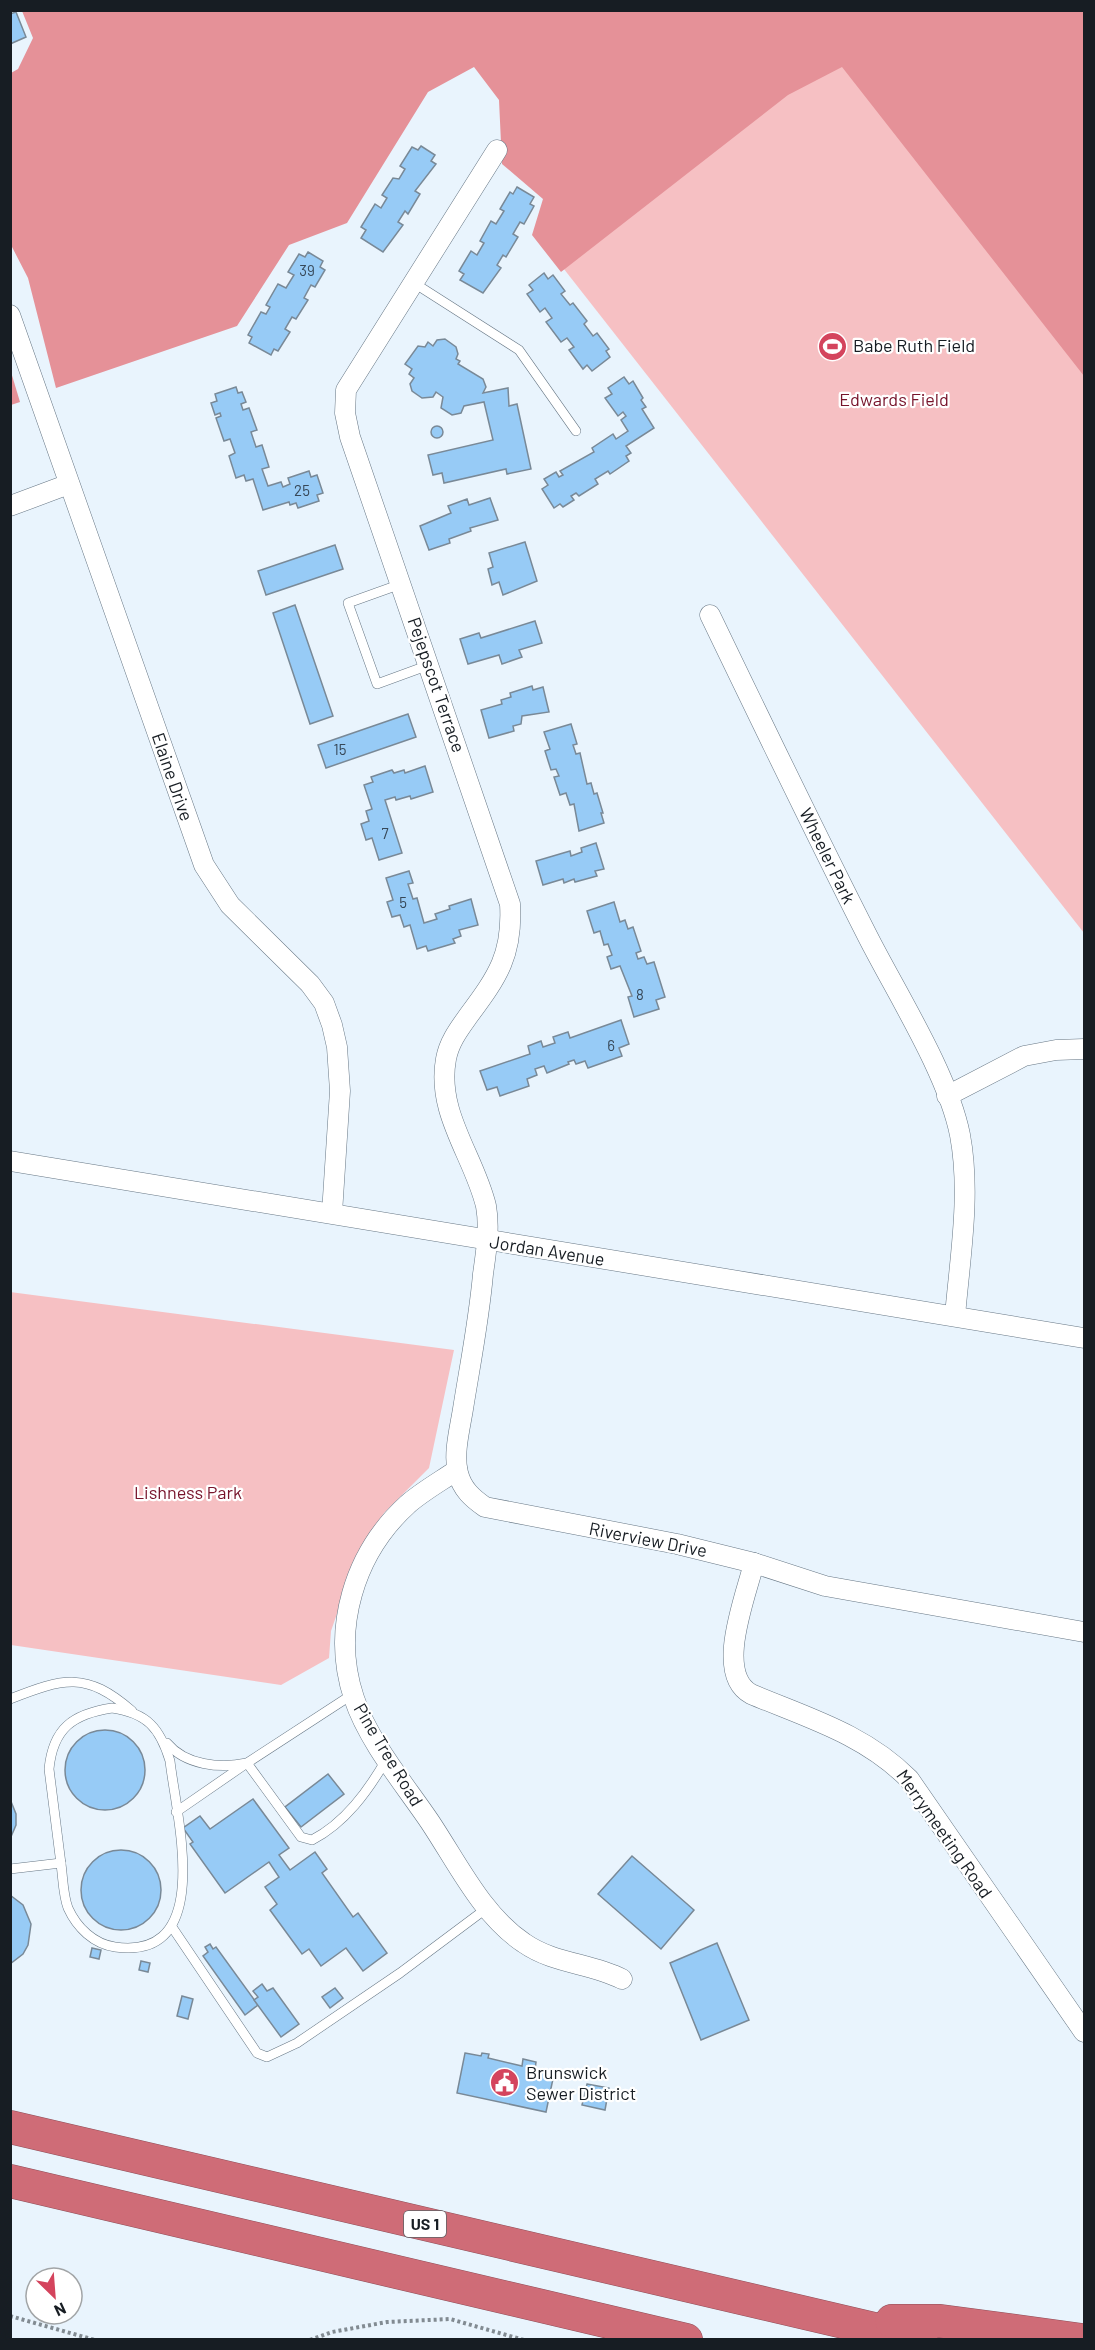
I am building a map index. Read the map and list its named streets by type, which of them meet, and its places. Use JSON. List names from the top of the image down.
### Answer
{
  "streets": {
    "highway": ["US 1"],
    "street": [
      "Pejepscot Terrace",
      "Elaine Drive",
      "Wheeler Park",
      "Jordan Avenue",
      "Riverview Drive",
      "Pine Tree Road",
      "Merrymeeting Road"
    ]
  },
  "crossings": [
    ["Pejepscot Terrace", "Jordan Avenue"],
    ["Elaine Drive", "Jordan Avenue"],
    ["Wheeler Park", "Jordan Avenue"],
    ["Riverview Drive", "Pine Tree Road"],
    ["Riverview Drive", "Merrymeeting Road"]
  ],
  "parks": ["Edwards Field", "Lishness Park"],
  "places": {
    "sports": ["Babe Ruth Field"],
    "public building": ["Brunswick Sewer District"]
  },
  "house_numbers": [
    "39",
    "25",
    "15",
    "7",
    "5",
    "8",
    "6"
  ],
  "north": "bottom right"
}
